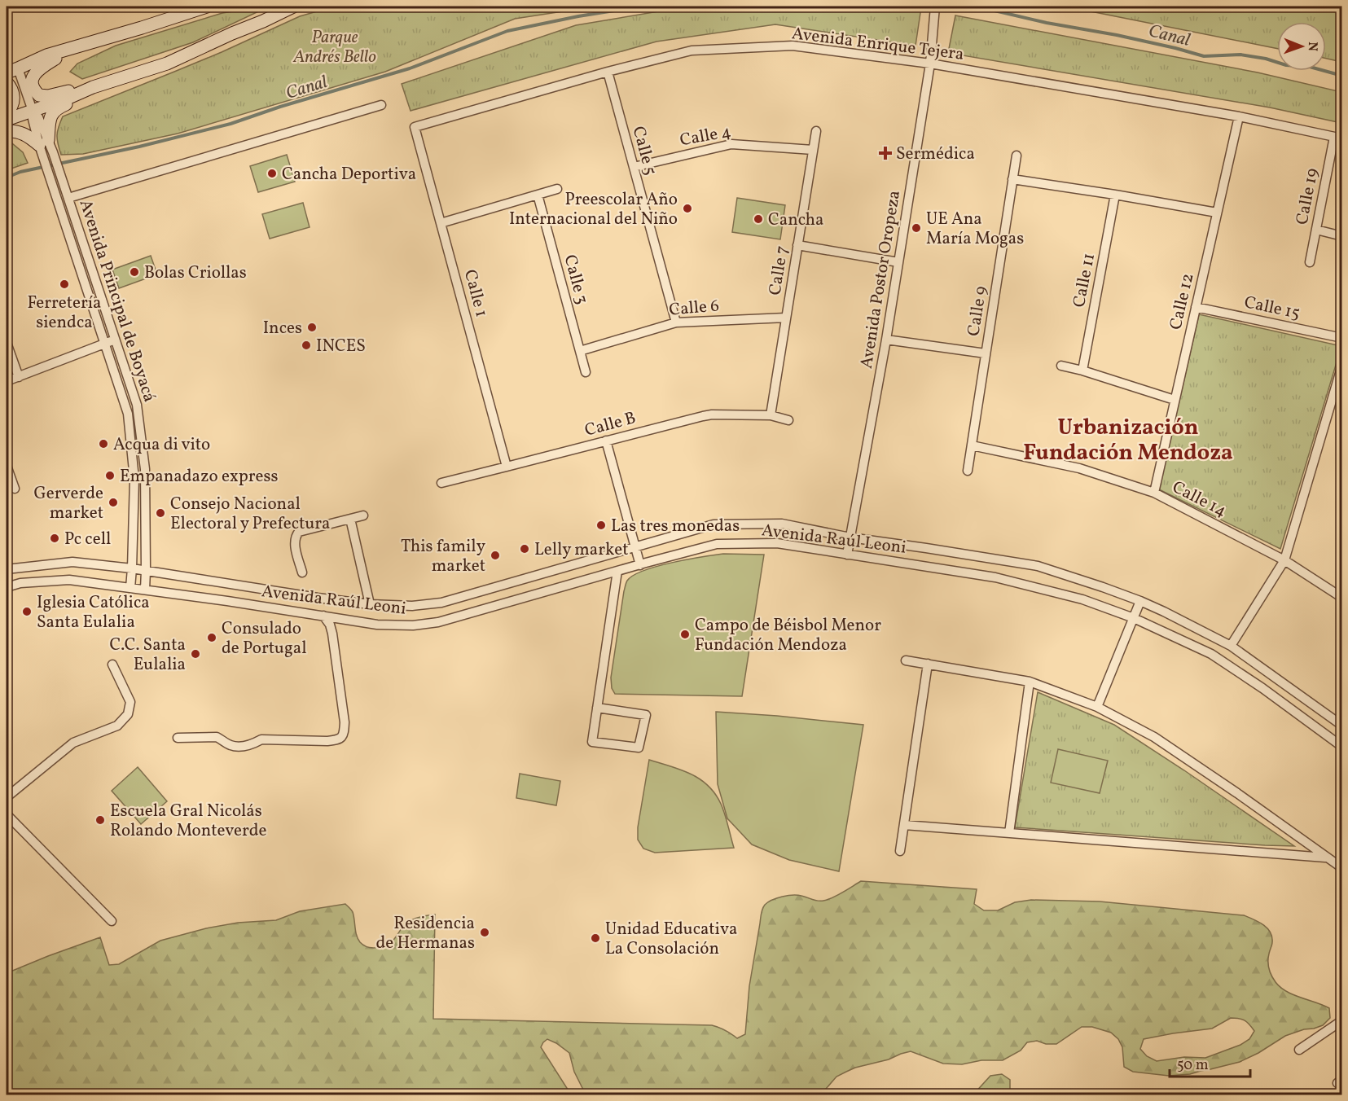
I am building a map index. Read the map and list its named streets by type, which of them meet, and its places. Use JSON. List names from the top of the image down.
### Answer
{
  "streets": {
    "street": [
      "Avenida Enrique Tejera",
      "Calle 4",
      "Calle 5",
      "Calle 19",
      "Calle 7",
      "Calle 3",
      "Avenida Postor Oropeza",
      "Calle 11",
      "Calle 1",
      "Avenida Principal de Boyacá",
      "Calle 12",
      "Calle 6",
      "Calle 15",
      "Calle 9",
      "Calle B",
      "Calle 14",
      "Avenida Raúl Leoni"
    ]
  },
  "crossings": [
    ["Avenida Enrique Tejera", "Calle 5"],
    ["Avenida Enrique Tejera", "Calle 19"],
    ["Avenida Enrique Tejera", "Avenida Postor Oropeza"],
    ["Avenida Enrique Tejera", "Calle 1"],
    ["Avenida Enrique Tejera", "Calle 12"],
    ["Calle 4", "Calle 5"],
    ["Calle 4", "Calle 7"],
    ["Calle 5", "Calle 6"],
    ["Calle 7", "Calle 6"],
    ["Calle 7", "Calle B"],
    ["Calle 3", "Calle 6"],
    ["Avenida Postor Oropeza", "Avenida Raúl Leoni"],
    ["Calle 1", "Calle B"],
    ["Avenida Principal de Boyacá", "Avenida Raúl Leoni"],
    ["Calle 12", "Calle 15"],
    ["Calle 12", "Calle 14"],
    ["Calle 9", "Calle 14"]
  ],
  "districts": ["Urbanización Fundación Mendoza"],
  "water": ["Canal"],
  "parks": ["Parque Andrés Bello"],
  "places": {
    "health": ["Sermédica"],
    "other": [
      "Cancha Deportiva",
      "Preescolar Año Internacional del Niño",
      "Cancha",
      "UE Ana María Mogas",
      "Bolas Criollas",
      "Ferretería siendca",
      "Inces",
      "INCES",
      "Acqua di vito",
      "Empanadazo express",
      "Gerverde market",
      "Consejo Nacional Electoral y Prefectura",
      "Las tres monedas",
      "Pc cell",
      "Lelly market",
      "This family market",
      "Iglesia Católica Santa Eulalia",
      "Campo de Béisbol Menor Fundación Mendoza",
      "Consulado de Portugal",
      "C.C. Santa Eulalia",
      "Escuela Gral Nicolás Rolando Monteverde",
      "Residencia de Hermanas",
      "Unidad Educativa La Consolación"
    ]
  },
  "scale_bar": "50 m",
  "north": "right"
}
